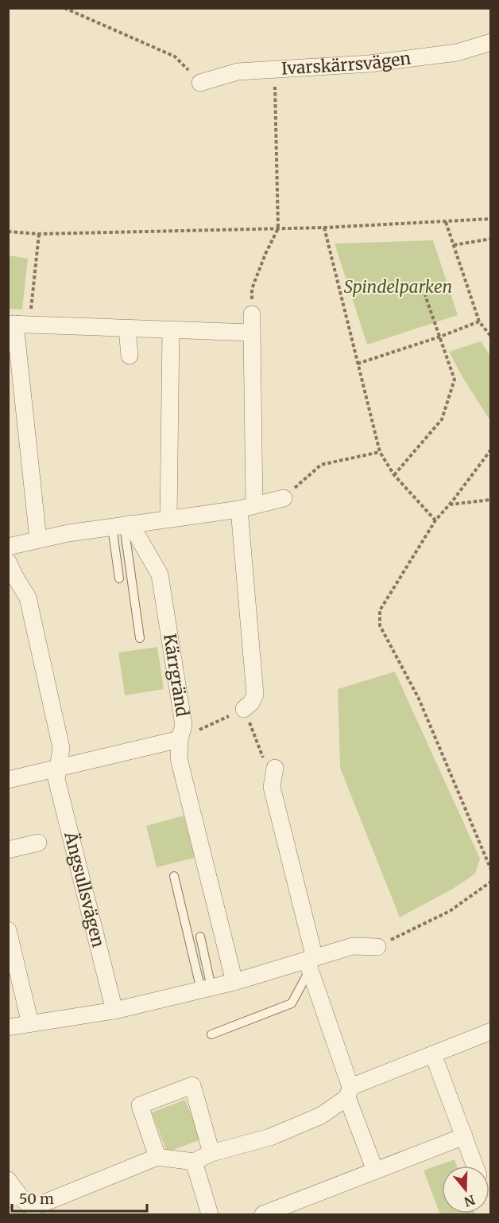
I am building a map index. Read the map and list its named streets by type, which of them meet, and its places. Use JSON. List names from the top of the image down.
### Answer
{
  "streets": {
    "street": ["Ivarskärrsvägen", "Kärrgränd", "Ängsullsvägen"]
  },
  "crossings": [
    ["Kärrgränd", "Ängsullsvägen"]
  ],
  "parks": ["Spindelparken"],
  "scale_bar": "50 m",
  "north": "bottom"
}
